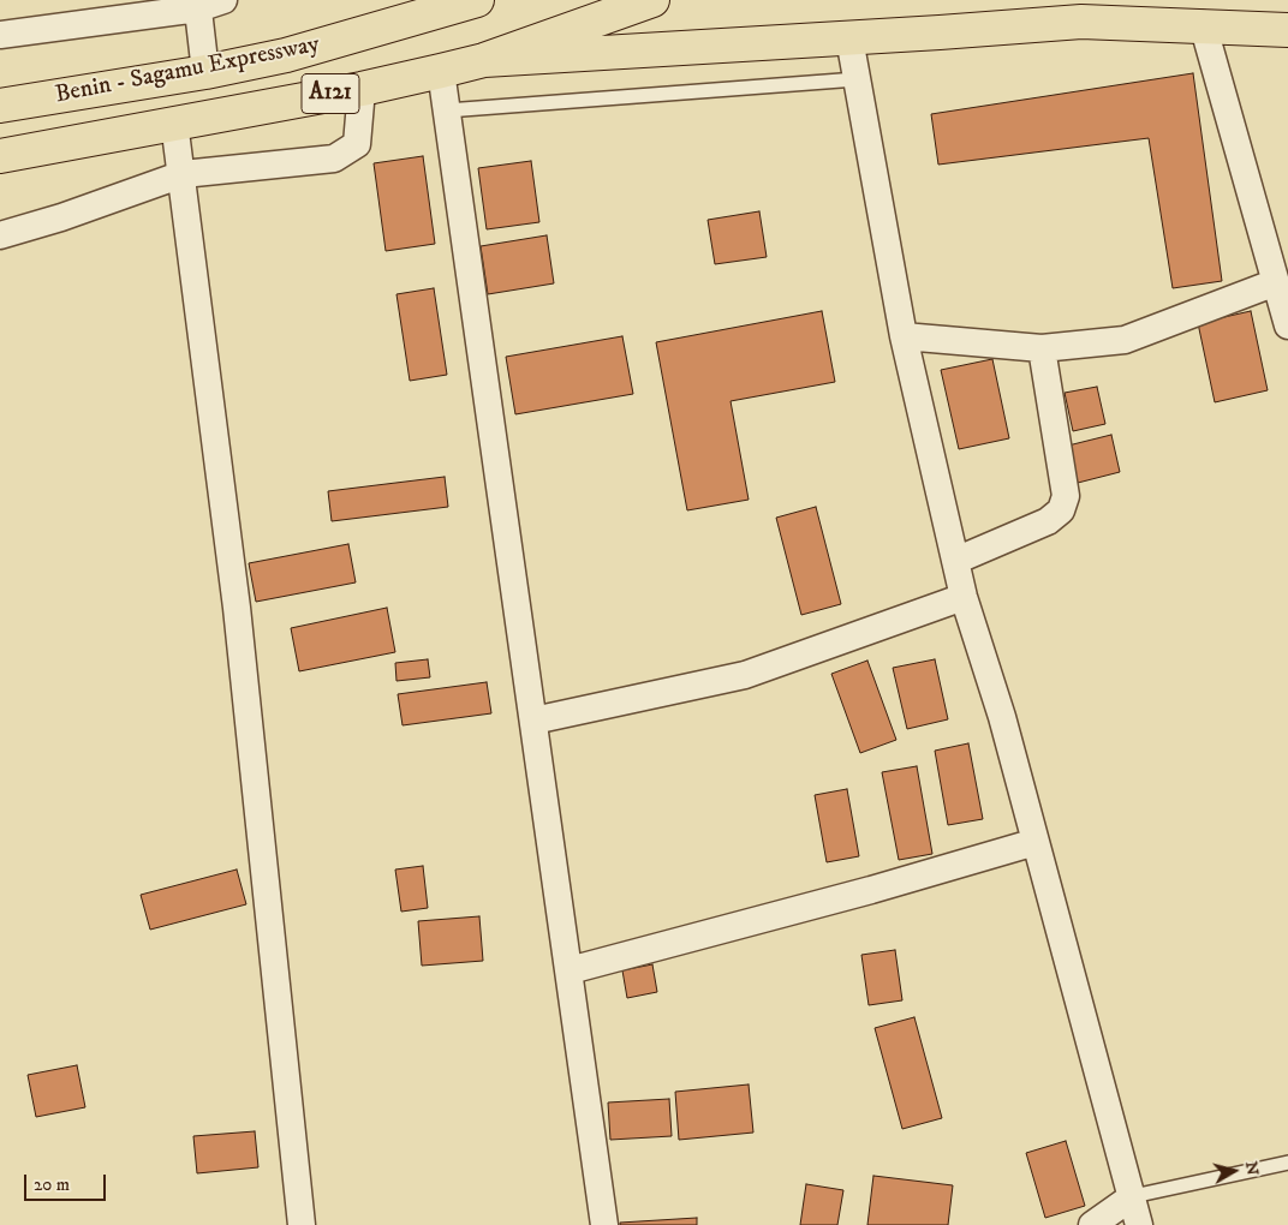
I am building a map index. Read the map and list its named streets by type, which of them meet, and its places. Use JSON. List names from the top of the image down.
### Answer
{
  "streets": {
    "highway": ["Benin - Sagamu Expressway", "A121"]
  },
  "scale_bar": "20 m",
  "north": "right"
}
